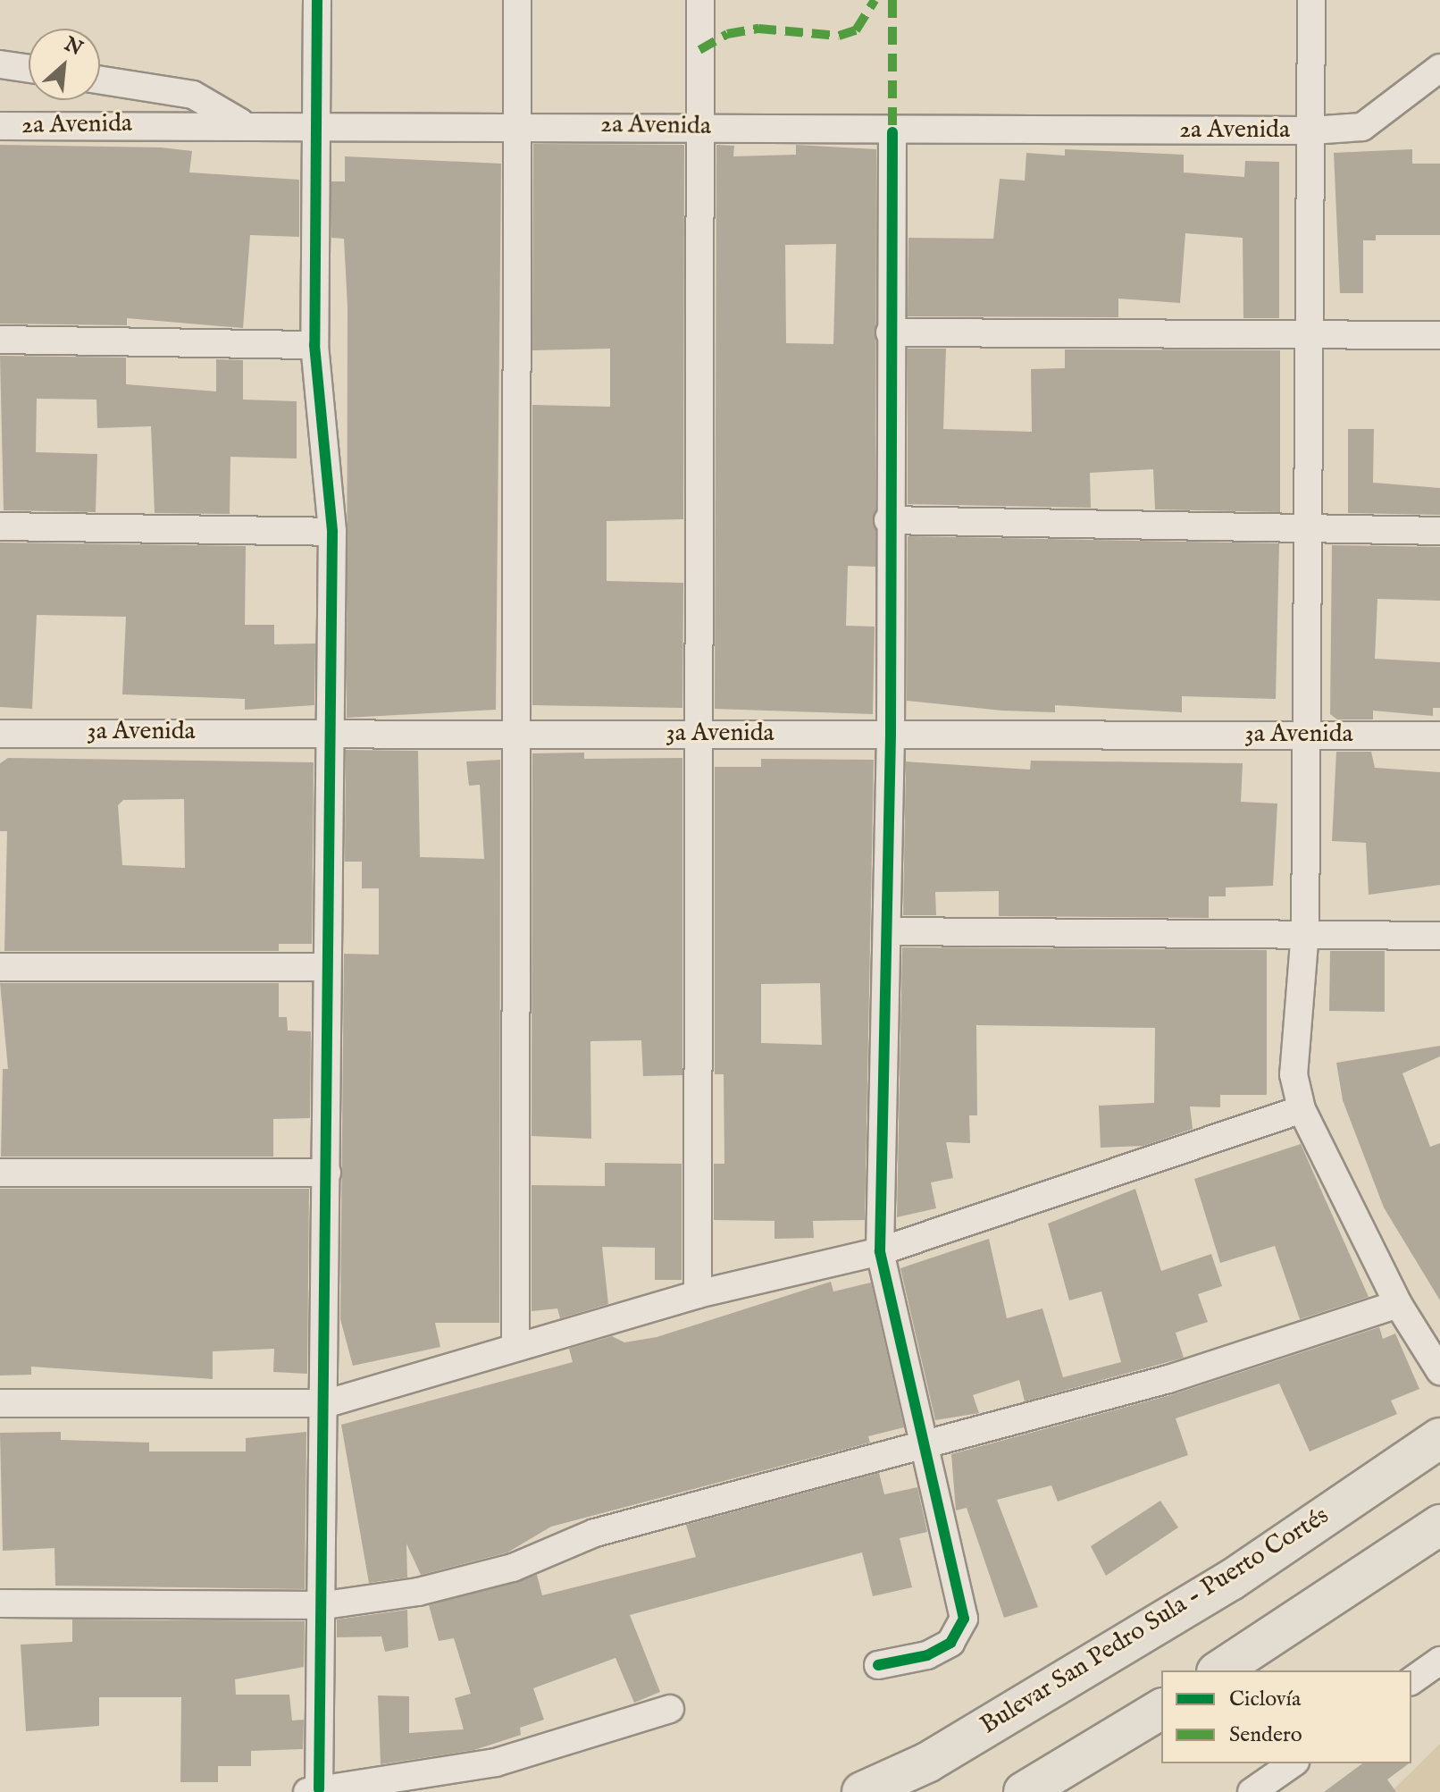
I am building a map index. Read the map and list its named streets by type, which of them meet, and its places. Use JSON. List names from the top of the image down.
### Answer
{
  "streets": {
    "highway": ["Bulevar San Pedro Sula - Puerto Cortés"],
    "street": ["2a Avenida", "3a Avenida"]
  },
  "legend": ["Ciclovía", "Sendero"],
  "north": "top right"
}
